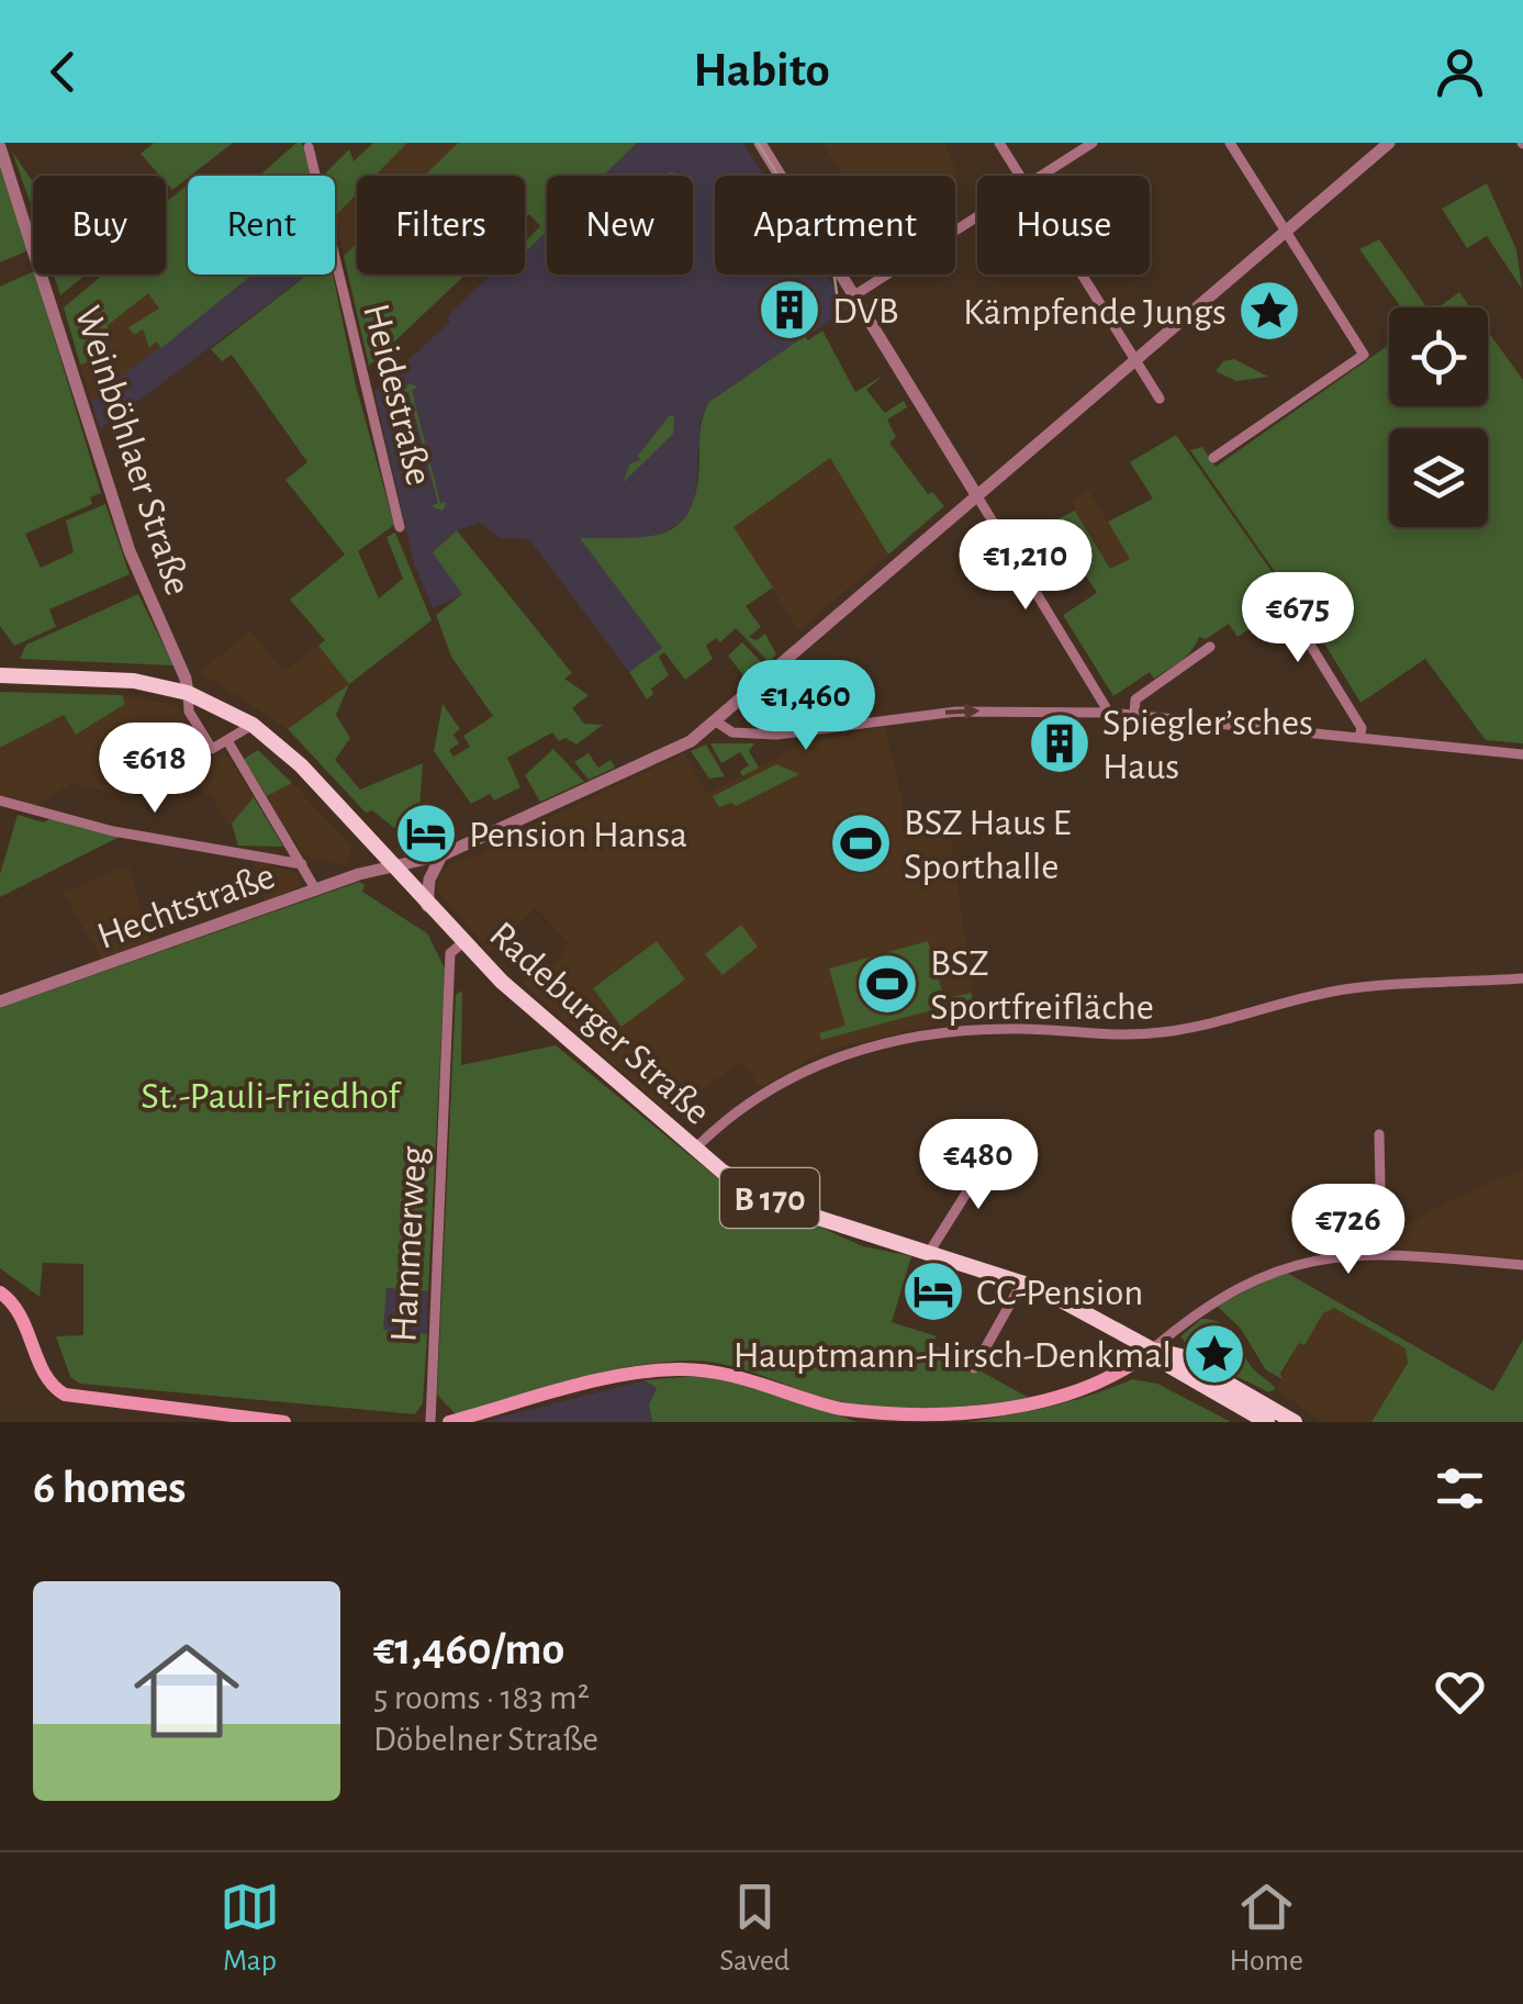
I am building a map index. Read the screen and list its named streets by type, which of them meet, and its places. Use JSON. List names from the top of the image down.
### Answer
{
  "streets": {
    "main road": ["Radeburger Straße", "B 170"],
    "street": [
      "Heidestraße",
      "Weinböhlaer Straße",
      "Hechtstraße",
      "Hammerweg"
    ]
  },
  "crossings": [
    ["Weinböhlaer Straße", "Hechtstraße"],
    ["Weinböhlaer Straße", "B 170"],
    ["Hechtstraße", "Radeburger Straße"],
    ["Hechtstraße", "B 170"],
    ["Radeburger Straße", "B 170"],
    ["Radeburger Straße", "Hammerweg"]
  ],
  "parks": ["St.-Pauli-Friedhof"],
  "places": {
    "building": ["DVB", "Spiegler’sches Haus"],
    "place": ["Kämpfende Jungs", "Hauptmann-Hirsch-Denkmal"],
    "hotel": ["Pension Hansa", "CC-Pension"],
    "sports": ["BSZ Haus E Sporthalle", "BSZ Sportfreifläche"]
  },
  "page": {
    "header": "Habito",
    "chip": [
      "Buy",
      "Rent",
      "Filters",
      "New",
      "Apartment",
      "House"
    ],
    "price": [
      "€1,210",
      "€675",
      "€1,460",
      "€618",
      "€480",
      "€726"
    ],
    "heading": "6 homes",
    "list": [
      {
        "name": "€1,460/mo",
        "note": "5 rooms · 183 m² · Döbelner Straße"
      }
    ],
    "tabs": ["Map", "Saved", "Home"]
  }
}
